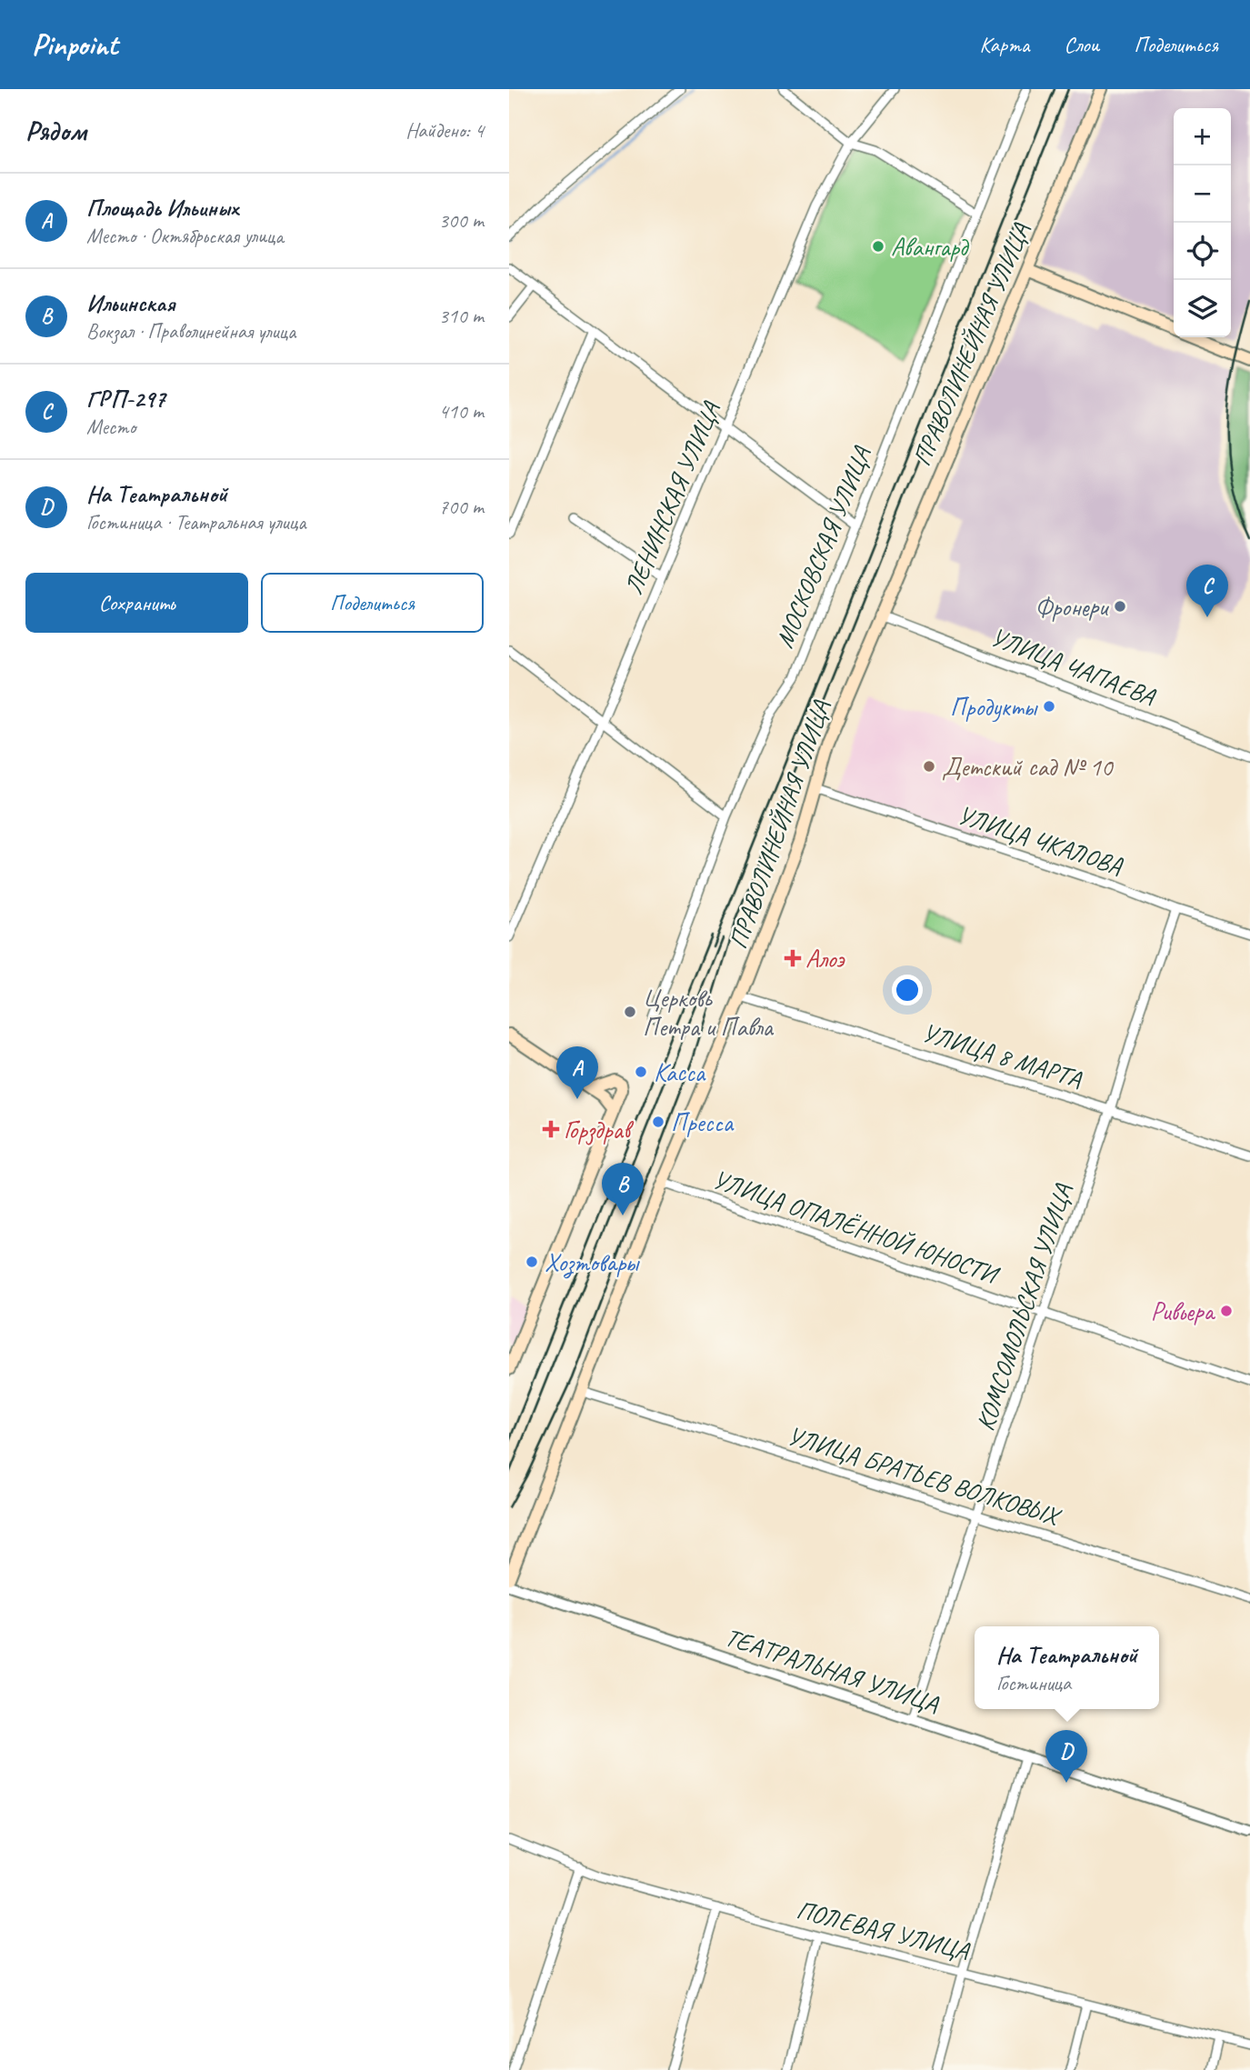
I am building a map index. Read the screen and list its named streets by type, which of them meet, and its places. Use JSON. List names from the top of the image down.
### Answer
{
  "streets": {
    "main road": ["ПРАВОЛИНЕЙНАЯ УЛИЦА"],
    "street": [
      "ЛЕНИНСКАЯ УЛИЦА",
      "МОСКОВСКАЯ УЛИЦА",
      "УЛИЦА ЧАПАЕВА",
      "УЛИЦА ЧКАЛОВА",
      "УЛИЦА 8 МАРТА",
      "УЛИЦА ОПАЛЁННОЙ ЮНОСТИ",
      "КОМСОМОЛЬСКАЯ УЛИЦА",
      "УЛИЦА БРАТЬЕВ ВОЛКОВЫХ",
      "ТЕАТРАЛЬНАЯ УЛИЦА",
      "ПОЛЕВАЯ УЛИЦА"
    ]
  },
  "crossings": [
    ["ПРАВОЛИНЕЙНАЯ УЛИЦА", "УЛИЦА ЧАПАЕВА"],
    ["ПРАВОЛИНЕЙНАЯ УЛИЦА", "УЛИЦА ЧКАЛОВА"],
    ["ПРАВОЛИНЕЙНАЯ УЛИЦА", "УЛИЦА 8 МАРТА"],
    ["ПРАВОЛИНЕЙНАЯ УЛИЦА", "УЛИЦА ОПАЛЁННОЙ ЮНОСТИ"],
    ["ПРАВОЛИНЕЙНАЯ УЛИЦА", "УЛИЦА БРАТЬЕВ ВОЛКОВЫХ"],
    ["УЛИЦА ЧКАЛОВА", "КОМСОМОЛЬСКАЯ УЛИЦА"],
    ["УЛИЦА 8 МАРТА", "КОМСОМОЛЬСКАЯ УЛИЦА"],
    ["УЛИЦА ОПАЛЁННОЙ ЮНОСТИ", "КОМСОМОЛЬСКАЯ УЛИЦА"],
    ["КОМСОМОЛЬСКАЯ УЛИЦА", "УЛИЦА БРАТЬЕВ ВОЛКОВЫХ"],
    ["КОМСОМОЛЬСКАЯ УЛИЦА", "ТЕАТРАЛЬНАЯ УЛИЦА"]
  ],
  "places": {
    "other": [
      "Авангард",
      "Фронери",
      "Продукты",
      "Детский сад № 10",
      "Церковь Петра и Павла",
      "Касса",
      "Пресса",
      "Хозтовары",
      "Ривьера"
    ],
    "health": ["Алоэ", "Горздрав"]
  },
  "page": {
    "header": "Pinpoint",
    "nav": ["Карта", "Слои", "Поделиться"],
    "heading": ["Рядом", "Найдено: 4"],
    "map_buttons": ["+", "−"],
    "list": [
      {
        "mark": "A",
        "name": "Площадь Ильиных",
        "note": "Место · Октябрьская улица",
        "value": "300 m"
      },
      {
        "mark": "B",
        "name": "Ильинская",
        "note": "Вокзал · Праволинейная улица",
        "value": "310 m"
      },
      {
        "mark": "C",
        "name": "ГРП-297",
        "note": "Место",
        "value": "410 m"
      },
      {
        "mark": "D",
        "name": "На Театральной",
        "note": "Гостиница · Театральная улица",
        "value": "700 m"
      }
    ],
    "buttons": ["Сохранить", "Поделиться"],
    "pins": [
      "C",
      "A",
      "B",
      "D"
    ],
    "popup": ["На Театральной", "Гостиница"]
  }
}
